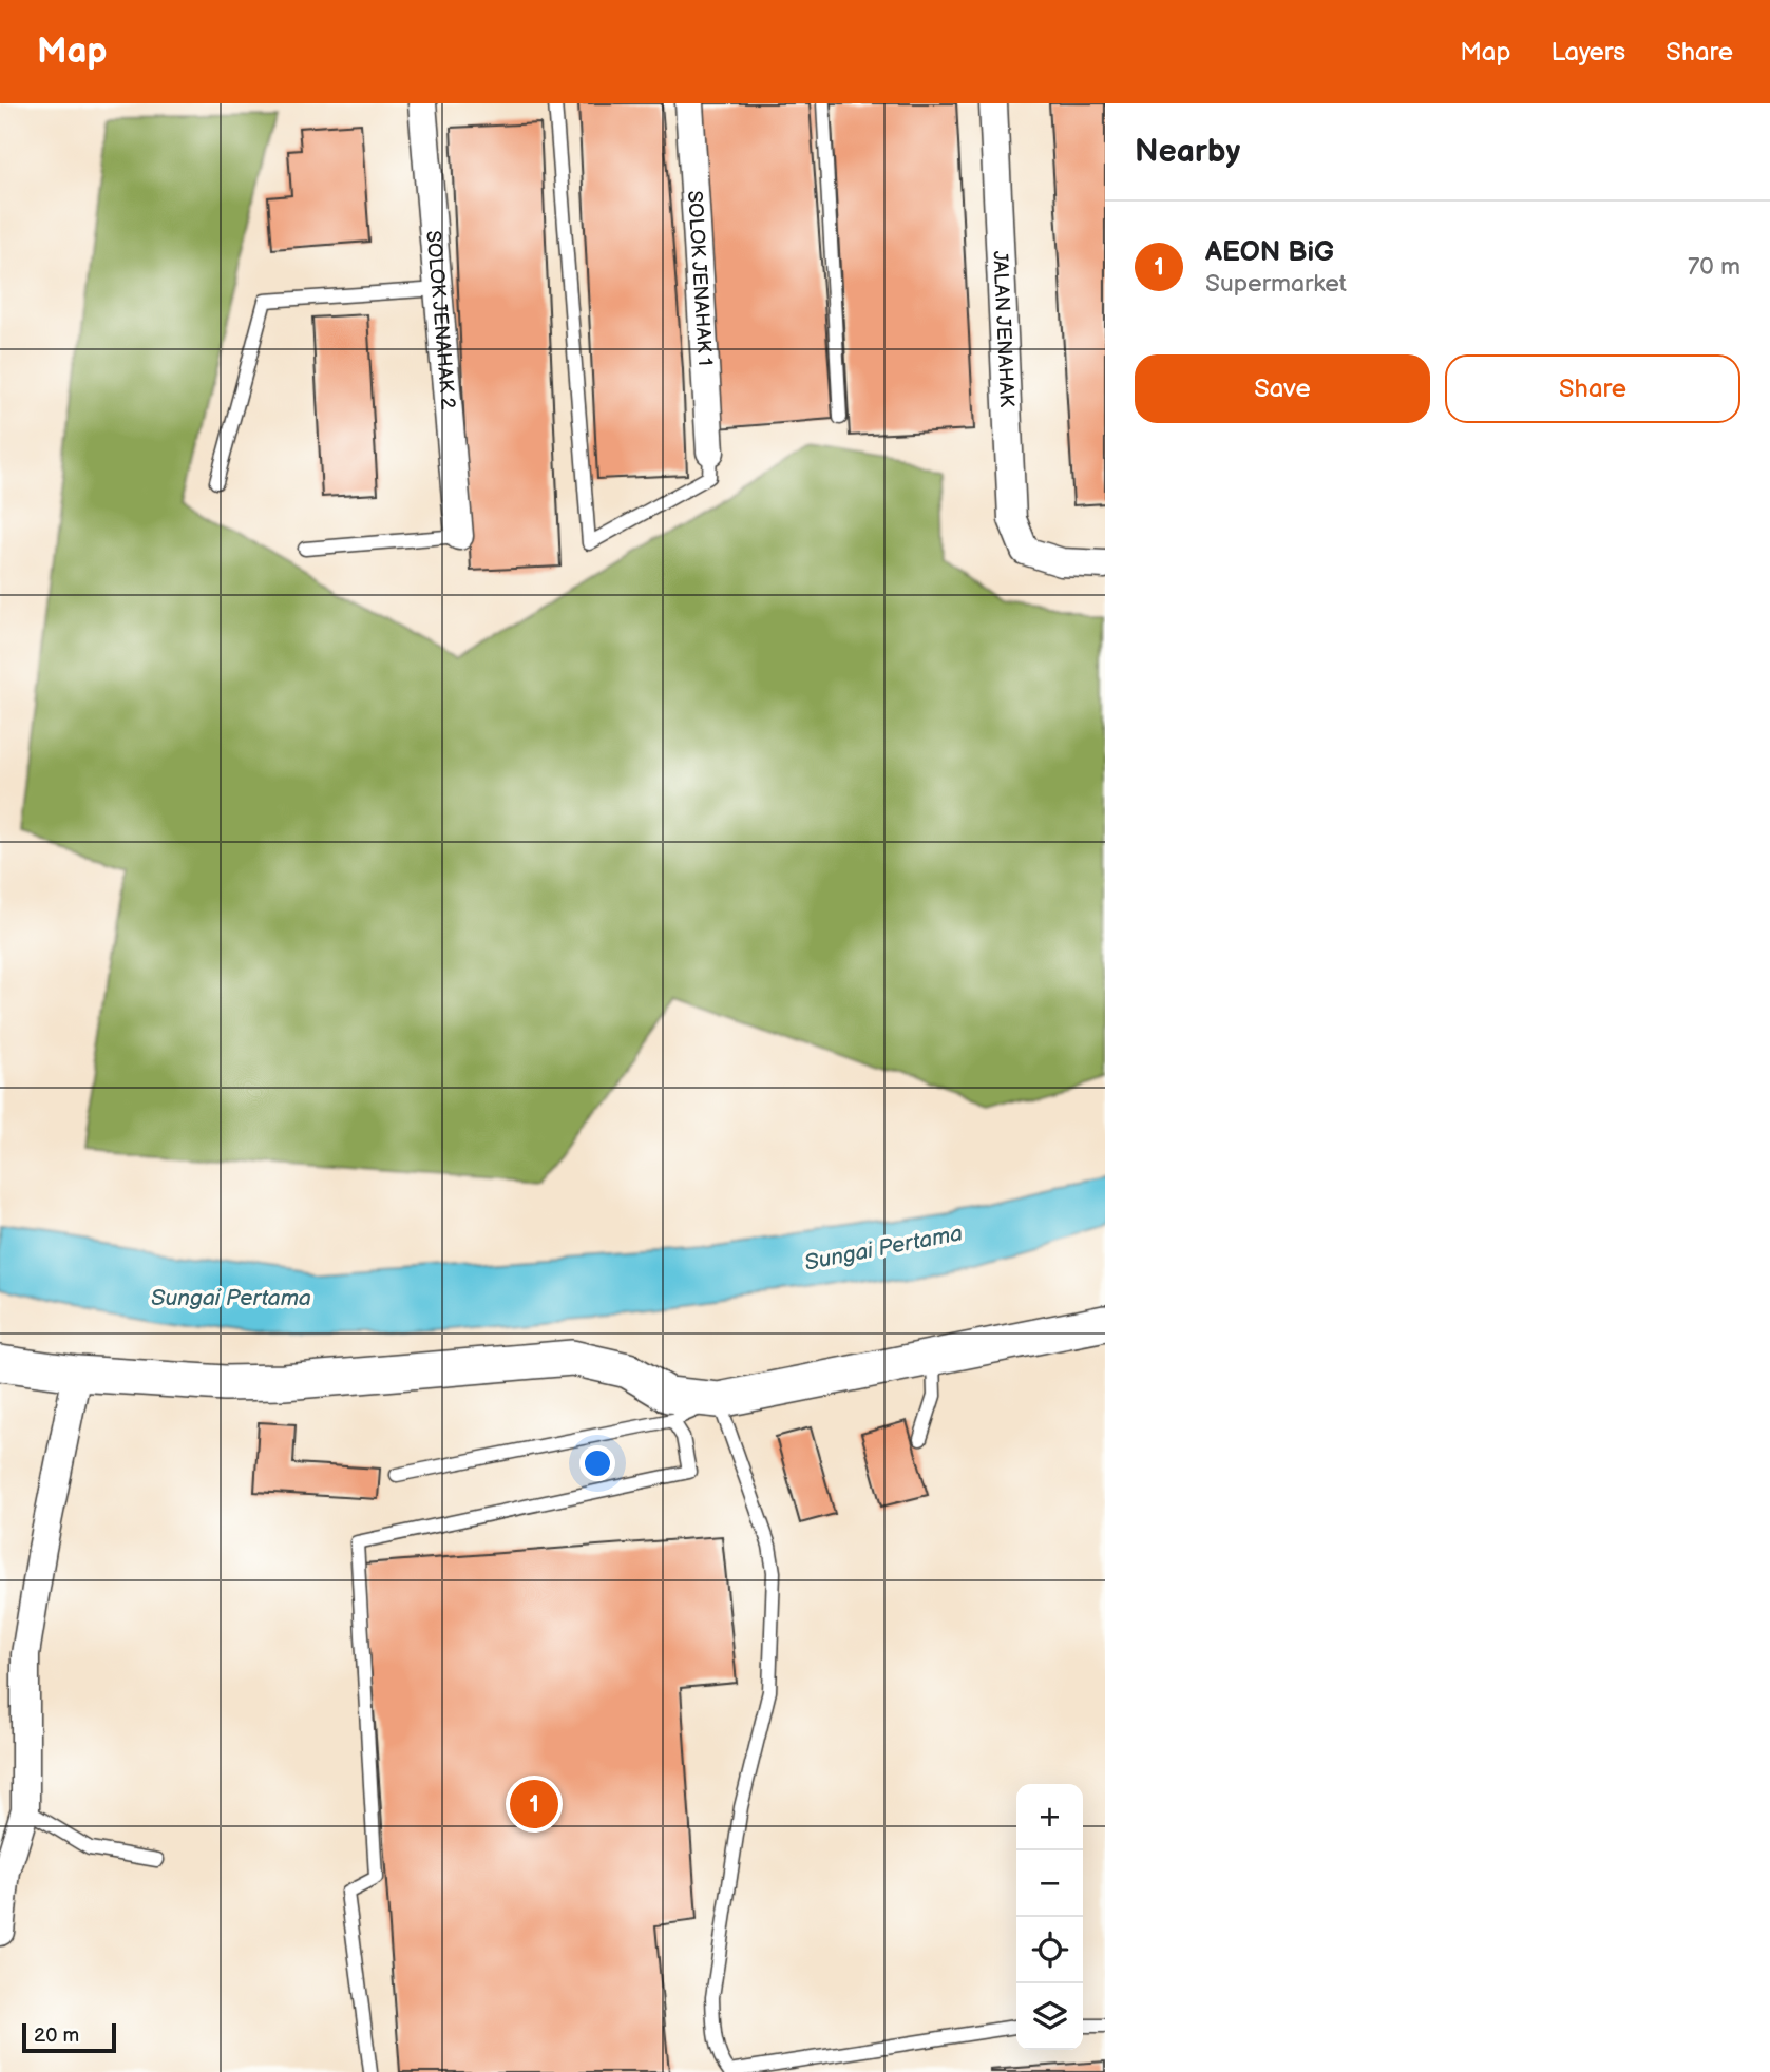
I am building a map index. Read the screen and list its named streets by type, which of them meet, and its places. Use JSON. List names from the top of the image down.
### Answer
{
  "streets": {
    "street": ["SOLOK JENAHAK 1", "SOLOK JENAHAK 2", "JALAN JENAHAK"]
  },
  "water": ["Sungai Pertama"],
  "scale_bar": "20 m",
  "page": {
    "header": "Map",
    "nav": ["Map", "Layers", "Share"],
    "heading": "Nearby",
    "list": [
      {
        "mark": "1",
        "name": "AEON BiG",
        "note": "Supermarket",
        "value": "70 m"
      }
    ],
    "buttons": ["Save", "Share"],
    "pins": "1",
    "map_buttons": ["+", "−"],
    "scale": "20 m"
  }
}
